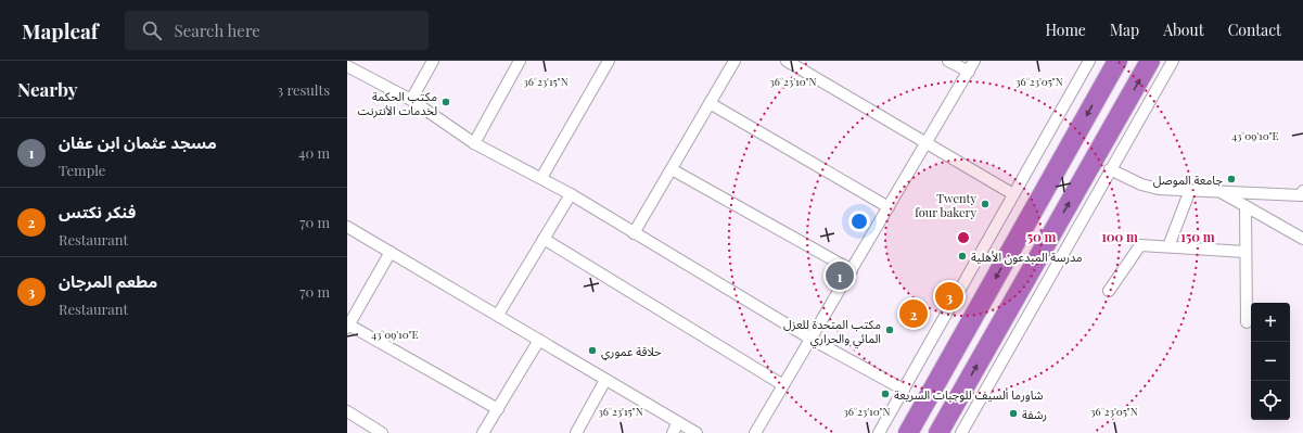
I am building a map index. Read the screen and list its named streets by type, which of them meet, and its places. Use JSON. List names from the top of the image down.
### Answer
{
  "places": [
    "مكتب الحكمة لخدمات الأنترنت",
    "جامعة الموصل",
    "Twenty four bakery",
    "مدرسة المبدعون الأهلية",
    "مكتب المتحدة للعزل المائي والحراري",
    "حلاقة عموري",
    "شاورما ألسيف للوجبات السريعة",
    "رشفة"
  ],
  "page": {
    "header": "Mapleaf",
    "search": "Search here",
    "nav": [
      "Home",
      "Map",
      "About",
      "Contact"
    ],
    "heading": ["Nearby", "3 results"],
    "list": [
      {
        "mark": "1",
        "name": "مسجد عثمان ابن عفان",
        "note": "Temple",
        "value": "40 m"
      },
      {
        "mark": "2",
        "name": "فنكر نكتس",
        "note": "Restaurant",
        "value": "70 m"
      },
      {
        "mark": "3",
        "name": "مطعم المرجان",
        "note": "Restaurant",
        "value": "70 m"
      }
    ],
    "pins": ["1", "3", "2"],
    "map_buttons": ["+", "−"]
  },
  "coordinates": [
    "36°23'15\"N",
    "36°23'10\"N",
    "36°23'05\"N",
    "43°09'10\"E"
  ],
  "rings": ["50 m", "100 m", "150 m"]
}
